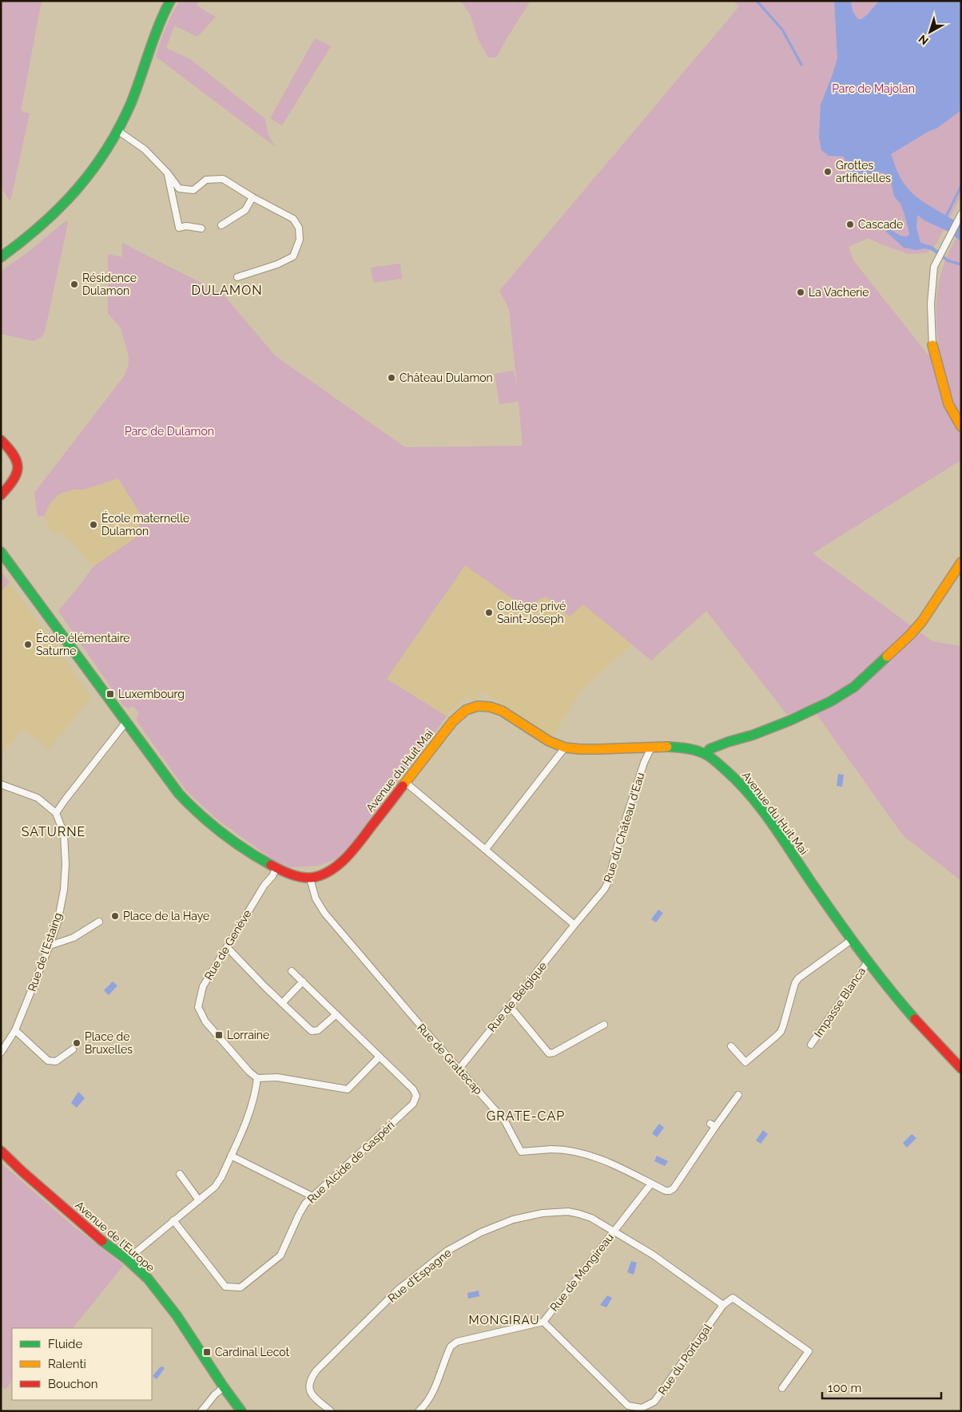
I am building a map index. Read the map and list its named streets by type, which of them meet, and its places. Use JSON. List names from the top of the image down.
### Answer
{
  "streets": {
    "main road": ["Avenue du Huit Mai", "Avenue de l'Europe"],
    "street": [
      "Rue du Château d'Eau",
      "Rue de Genève",
      "Rue de l'Estaing",
      "Rue de Belgique",
      "Impasse Blanca",
      "Rue de Grattecap",
      "Rue Alcide de Gaspéri",
      "Rue de Mongireau",
      "Rue d'Espagne",
      "Rue du Portugal"
    ]
  },
  "crossings": [
    ["Avenue du Huit Mai", "Rue du Château d'Eau"],
    ["Avenue du Huit Mai", "Impasse Blanca"],
    ["Avenue du Huit Mai", "Rue de Grattecap"],
    ["Rue du Château d'Eau", "Rue de Belgique"],
    ["Rue de Belgique", "Rue de Grattecap"],
    ["Rue de Grattecap", "Rue de Mongireau"],
    ["Rue de Mongireau", "Rue d'Espagne"],
    ["Rue de Mongireau", "Rue du Portugal"]
  ],
  "districts": [
    "DULAMON",
    "SATURNE",
    "GRATE-CAP",
    "MONGIRAU"
  ],
  "parks": ["Parc de Majolan", "Parc de Dulamon"],
  "places": {
    "other": [
      "Grottes artificielles",
      "Cascade",
      "Résidence Dulamon",
      "La Vacherie",
      "Château Dulamon",
      "École maternelle Dulamon",
      "Collège privé Saint-Joseph",
      "École élémentaire Saturne",
      "Place de la Haye",
      "Place de Bruxelles"
    ],
    "transit": ["Luxembourg", "Lorraine", "Cardinal Lecot"]
  },
  "legend": ["Fluide", "Ralenti", "Bouchon"],
  "scale_bar": "100 m",
  "north": "bottom left"
}
